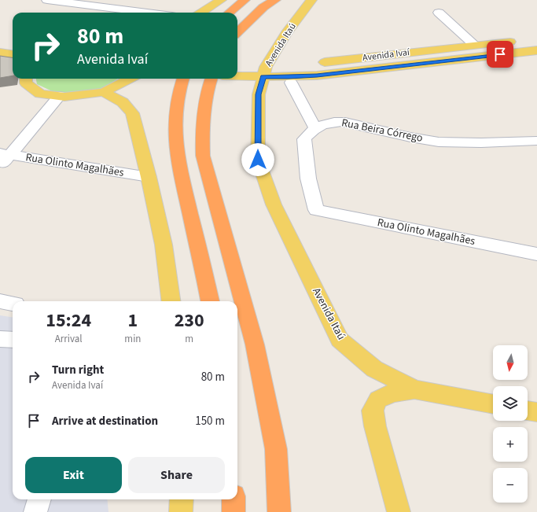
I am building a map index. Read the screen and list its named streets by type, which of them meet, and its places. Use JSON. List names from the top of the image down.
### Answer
{
  "streets": {
    "main road": ["Avenida Itaú", "Avenida Ivaí"],
    "street": ["Rua Beira Córrego", "Rua Olinto Magalhães"]
  },
  "crossings": [
    ["Avenida Itaú", "Avenida Ivaí"],
    ["Rua Beira Córrego", "Rua Olinto Magalhães"]
  ],
  "north": "bottom",
  "page": {
    "turn": ["80 m", "Avenida Ivaí"],
    "eta": [
      "15:24",
      "Arrival",
      "1",
      "min",
      "230",
      "m"
    ],
    "map_buttons": ["+", "−"],
    "list": [
      {
        "name": "Turn right",
        "note": "Avenida Ivaí",
        "value": "80 m"
      },
      {
        "name": "Arrive at destination",
        "value": "150 m"
      }
    ],
    "buttons": ["Exit", "Share"]
  }
}
